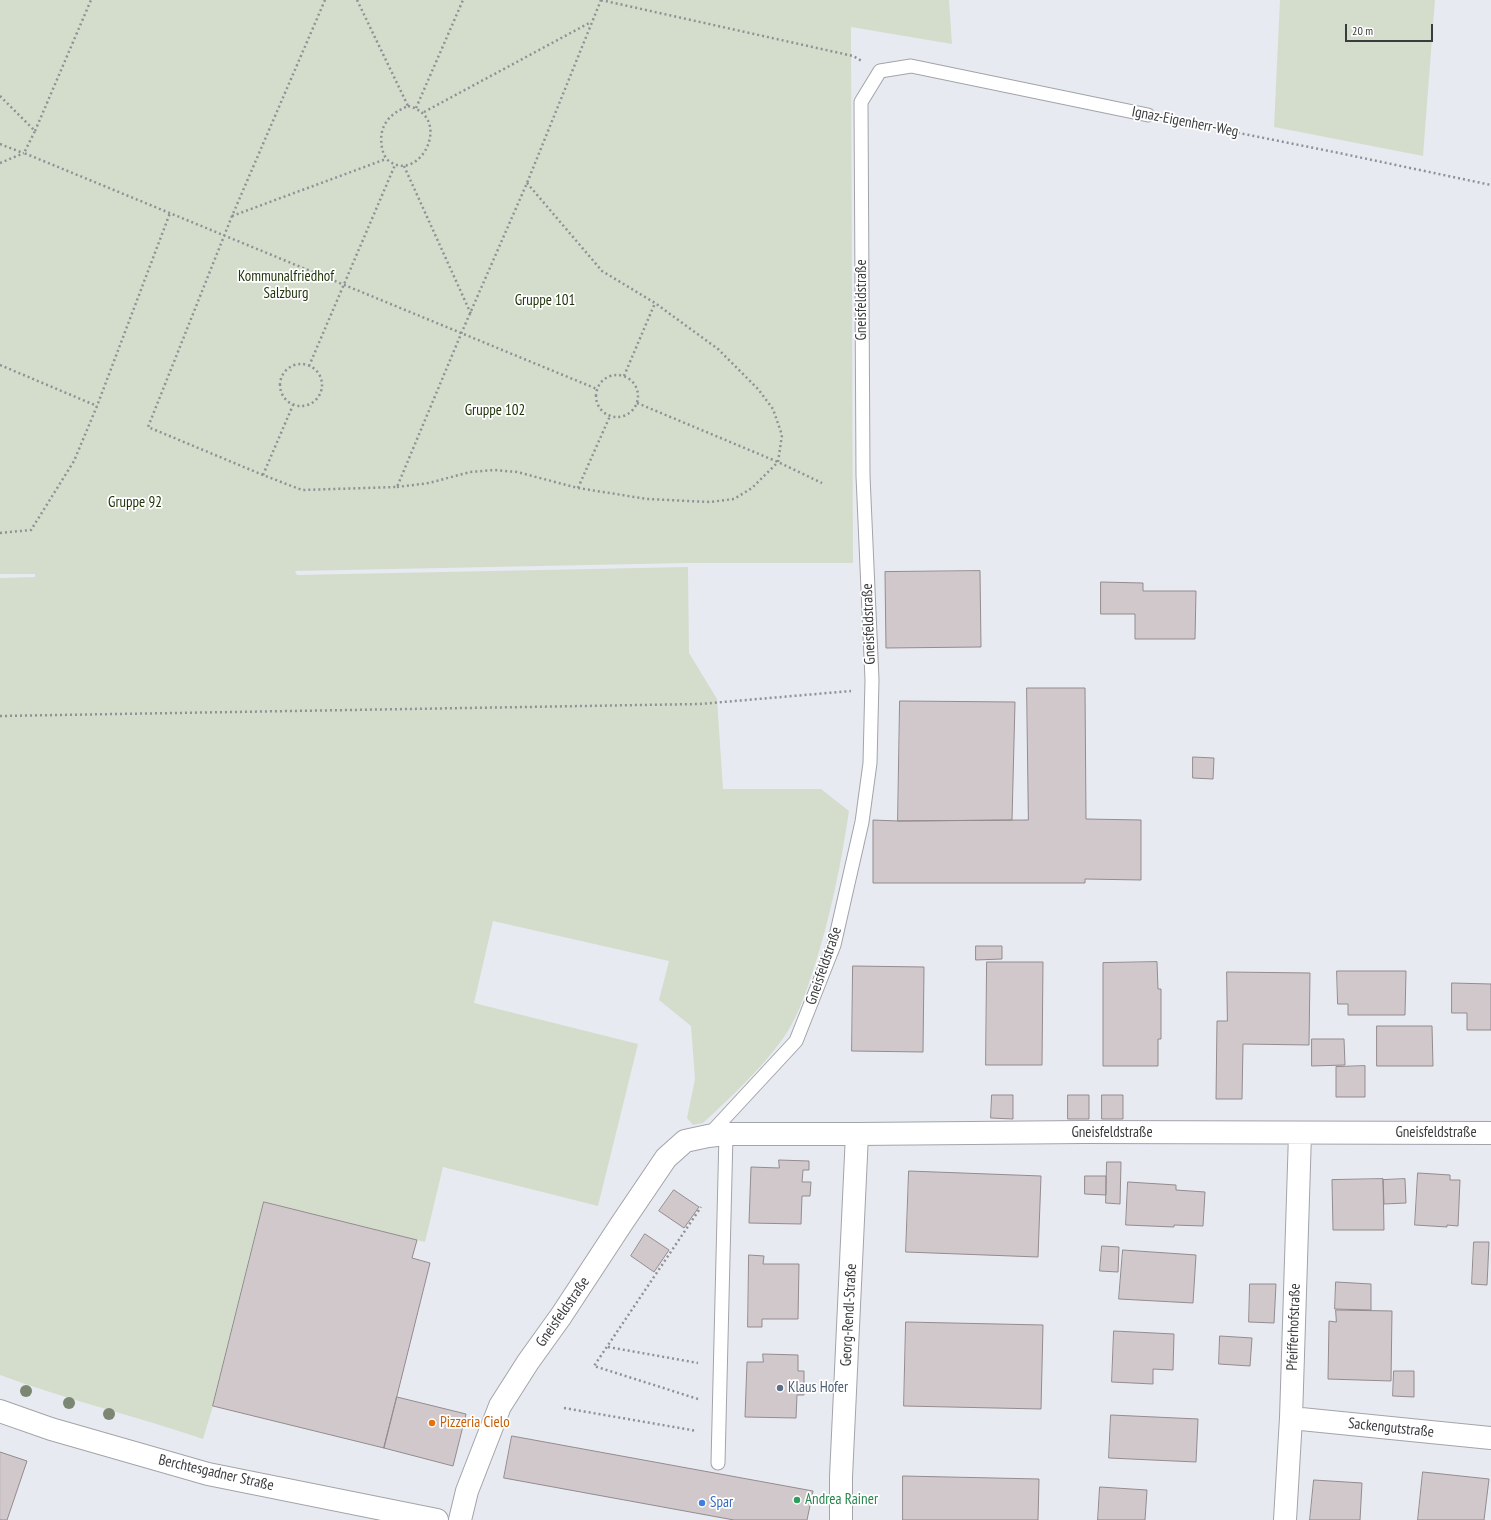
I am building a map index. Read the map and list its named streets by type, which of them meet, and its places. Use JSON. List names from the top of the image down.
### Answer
{
  "streets": {
    "street": [
      "Gneisfeldstraße",
      "Georg-Rendl-Straße",
      "Pfeifferhofstraße",
      "Sackengutstraße",
      "Berchtesgadner Straße"
    ],
    "lane": ["Ignaz-Eigenherr-Weg"]
  },
  "crossings": [
    ["Ignaz-Eigenherr-Weg", "Gneisfeldstraße"],
    ["Gneisfeldstraße", "Georg-Rendl-Straße"],
    ["Gneisfeldstraße", "Pfeifferhofstraße"],
    ["Pfeifferhofstraße", "Sackengutstraße"]
  ],
  "parks": [
    "Kommunalfriedhof Salzburg",
    "Gruppe 101",
    "Gruppe 102",
    "Gruppe 92"
  ],
  "places": [
    "Klaus Hofer",
    "Pizzeria Cielo",
    "Andrea Rainer",
    "Spar"
  ],
  "scale_bar": "20 m"
}
